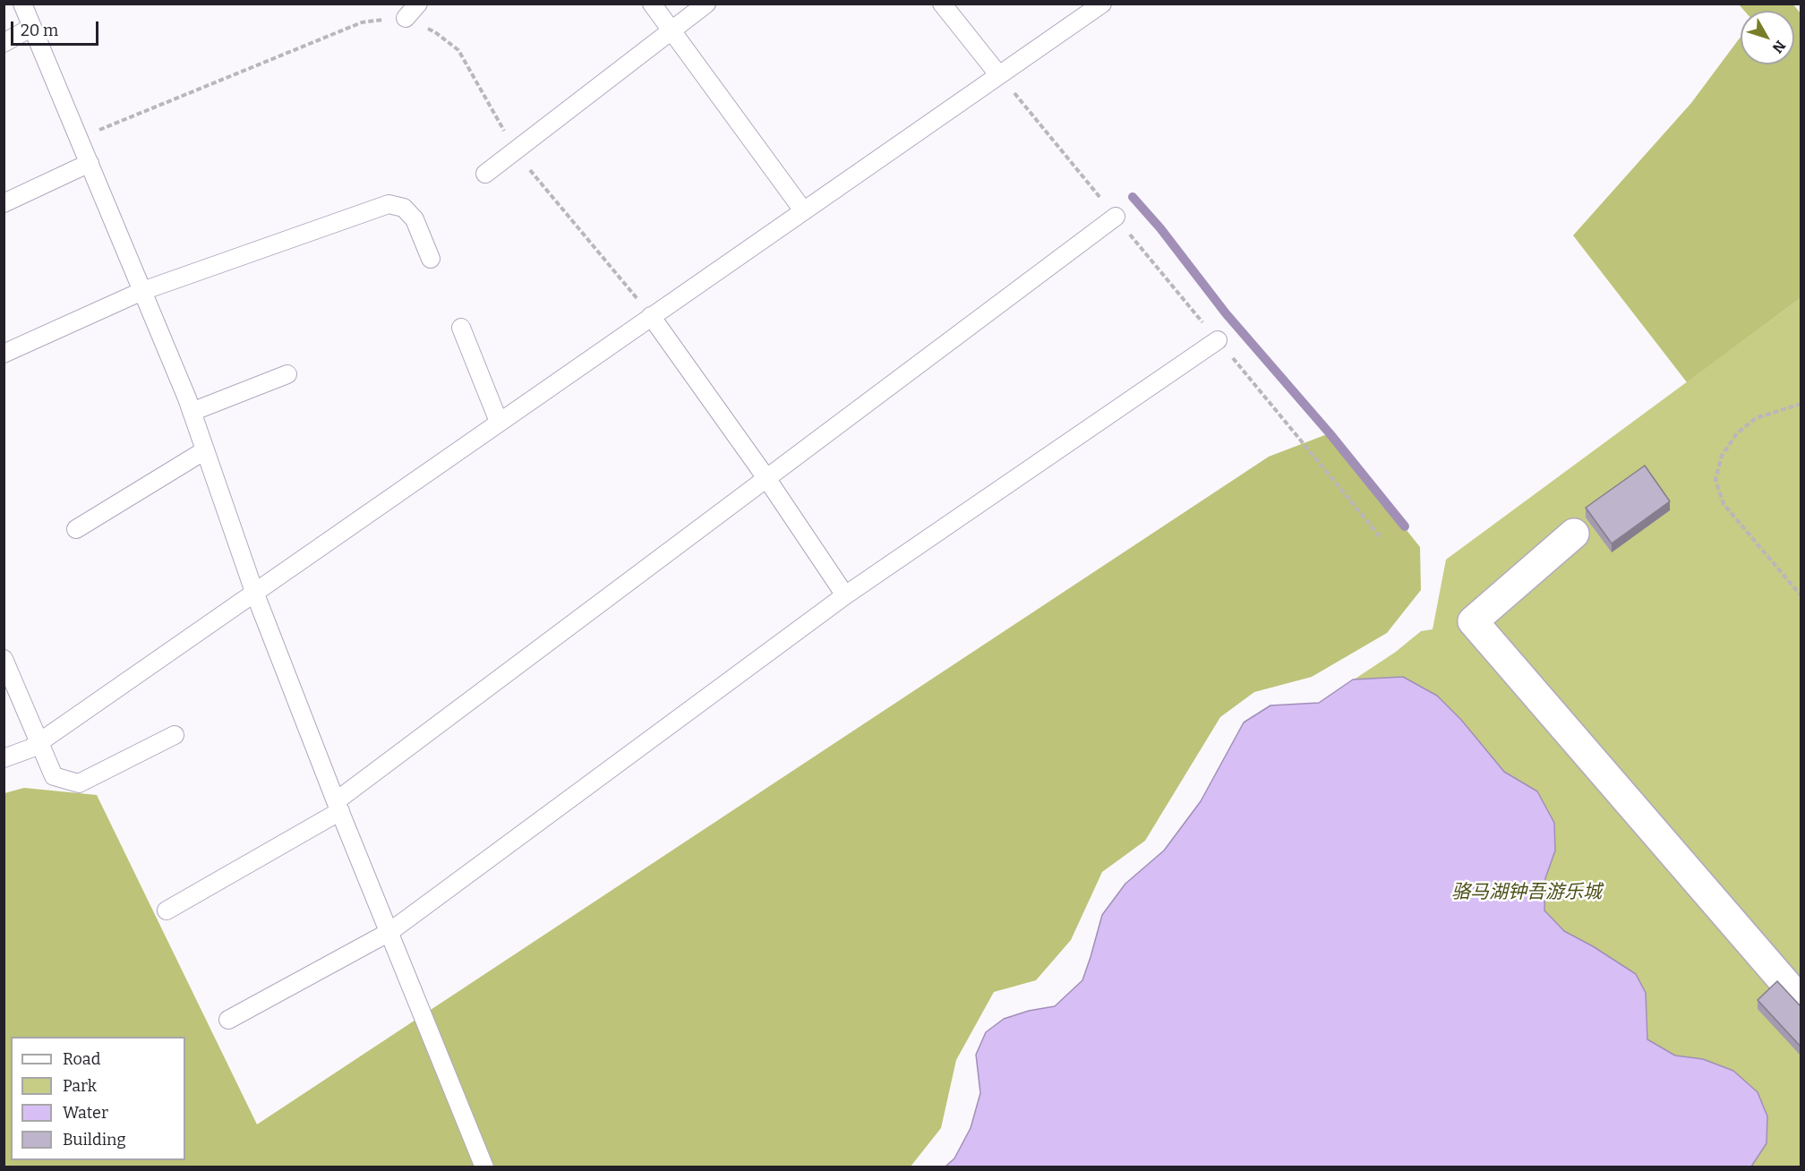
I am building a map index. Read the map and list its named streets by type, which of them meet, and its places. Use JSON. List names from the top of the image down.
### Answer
{
  "parks": ["骆马湖钟吾游乐城"],
  "legend": [
    "Road",
    "Park",
    "Water",
    "Building"
  ],
  "scale_bar": "20 m",
  "north": "bottom right"
}
